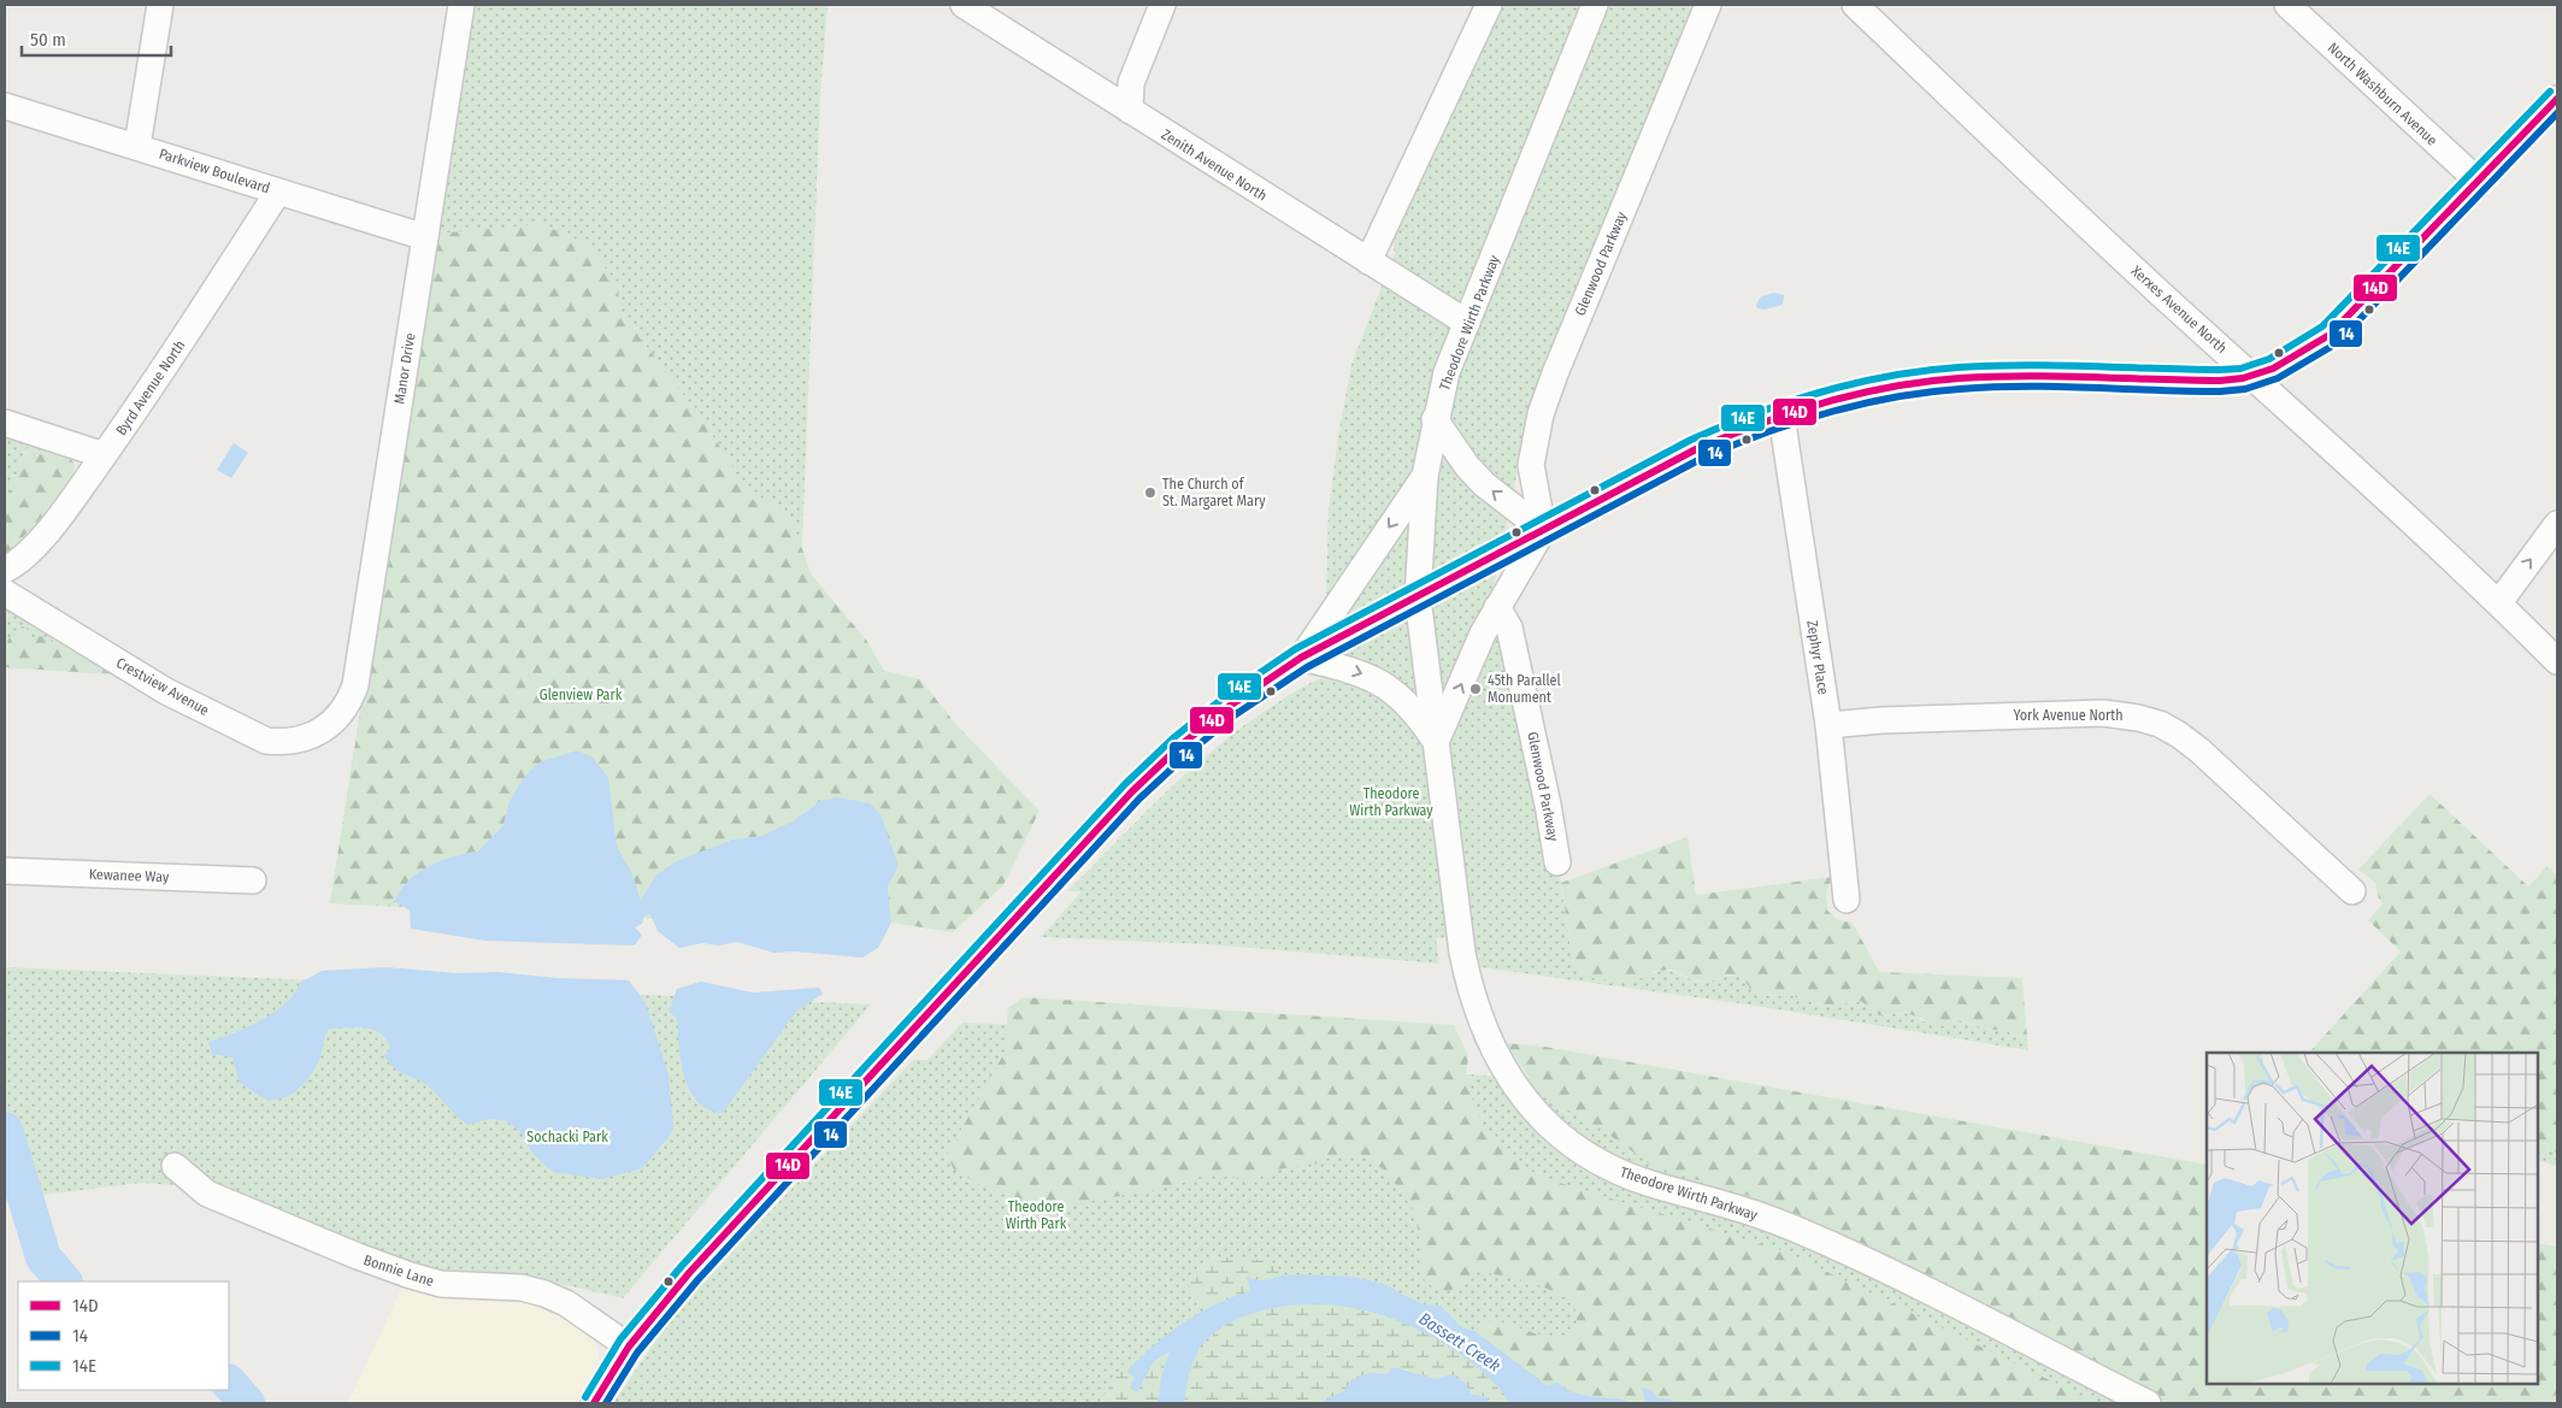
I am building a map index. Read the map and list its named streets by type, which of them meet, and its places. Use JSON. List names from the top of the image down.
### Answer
{
  "streets": {
    "street": [
      "North Washburn Avenue",
      "Zenith Avenue North",
      "Parkview Boulevard",
      "Glenwood Parkway",
      "Xerxes Avenue North",
      "Theodore Wirth Parkway",
      "Manor Drive",
      "Byrd Avenue North",
      "Zephyr Place",
      "Crestview Avenue",
      "York Avenue North",
      "Kewanee Way",
      "Bonnie Lane"
    ]
  },
  "crossings": [
    ["Zenith Avenue North", "Theodore Wirth Parkway"],
    ["Parkview Boulevard", "Manor Drive"],
    ["Parkview Boulevard", "Byrd Avenue North"],
    ["Manor Drive", "Crestview Avenue"],
    ["Zephyr Place", "York Avenue North"]
  ],
  "water": ["Bassett Creek"],
  "parks": [
    "Glenview Park",
    "Theodore Wirth Parkway",
    "Sochacki Park",
    "Theodore Wirth Park"
  ],
  "places": ["The Church of St. Margaret Mary", "45th Parallel Monument"],
  "lines": ["transit line 14E", "transit line 14D", "transit line 14"],
  "legend": ["14D", "14", "14E"],
  "scale_bar": "50 m"
}
